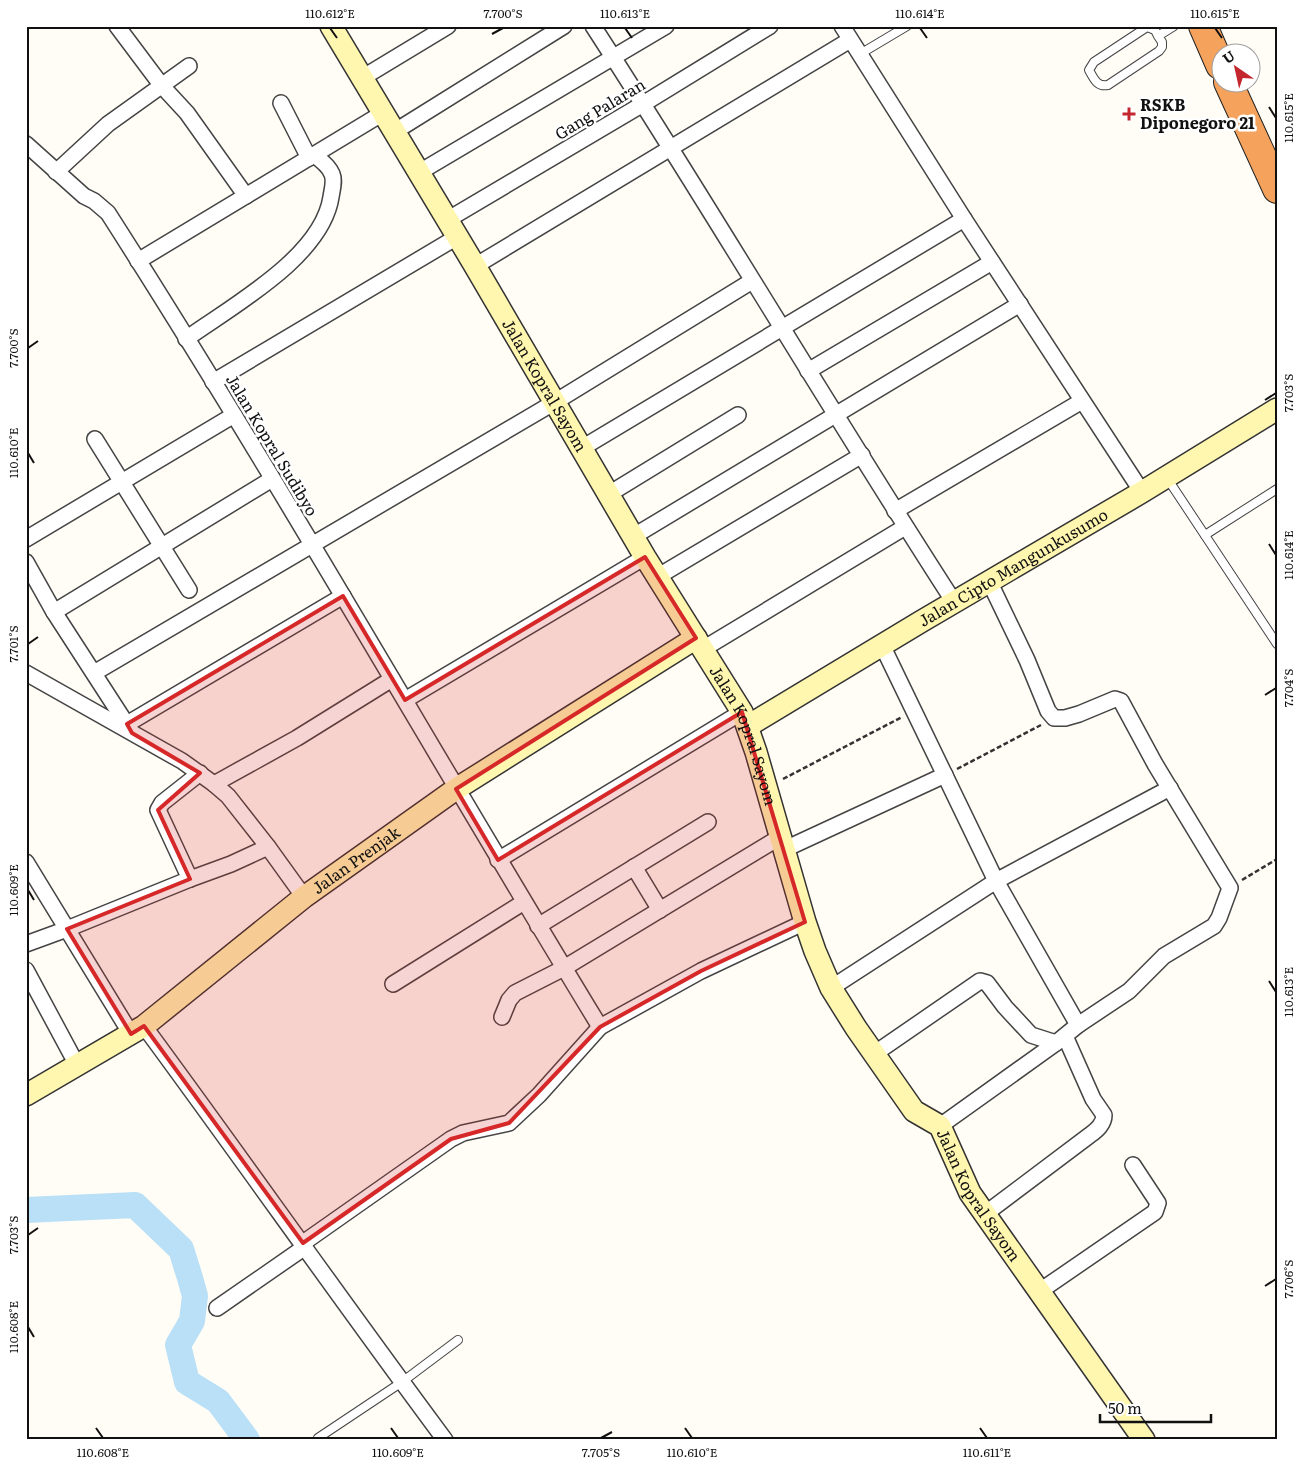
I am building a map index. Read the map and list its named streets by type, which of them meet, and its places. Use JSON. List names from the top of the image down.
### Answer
{
  "streets": {
    "street": [
      "Gang Palaran",
      "Jalan Kopral Sayom",
      "Jalan Kopral Sudibyo",
      "Jalan Cipto Mangunkusumo",
      "Jalan Prenjak"
    ]
  },
  "crossings": [
    ["Gang Palaran", "Jalan Kopral Sayom"],
    ["Gang Palaran", "Jalan Kopral Sudibyo"],
    ["Jalan Kopral Sayom", "Jalan Cipto Mangunkusumo"],
    ["Jalan Kopral Sayom", "Jalan Prenjak"],
    ["Jalan Kopral Sudibyo", "Jalan Prenjak"]
  ],
  "places": {
    "health": ["RSKB Diponegoro 21"]
  },
  "scale_bar": "50 m",
  "north": "top left",
  "coordinates": [
    "110.612°E",
    "7.700°S",
    "110.613°E",
    "110.614°E",
    "110.615°E",
    "7.703°S",
    "110.610°E",
    "7.701°S",
    "7.704°S",
    "110.609°E",
    "7.706°S",
    "110.608°E",
    "7.705°S",
    "110.611°E"
  ]
}
